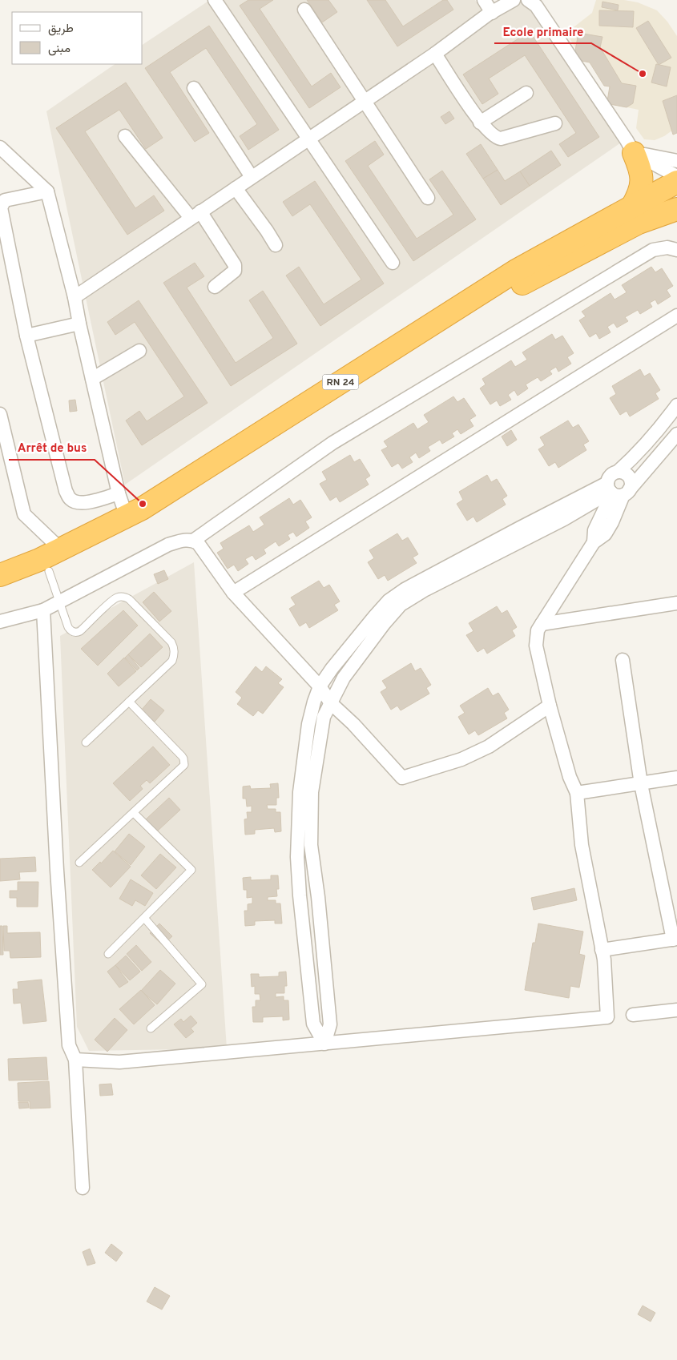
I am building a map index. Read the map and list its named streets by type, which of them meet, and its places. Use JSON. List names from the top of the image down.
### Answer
{
  "streets": {
    "highway": ["RN 24"]
  },
  "places": ["Ecole primaire", "Arrêt de bus"],
  "legend": ["طريق", "مبنى"]
}
